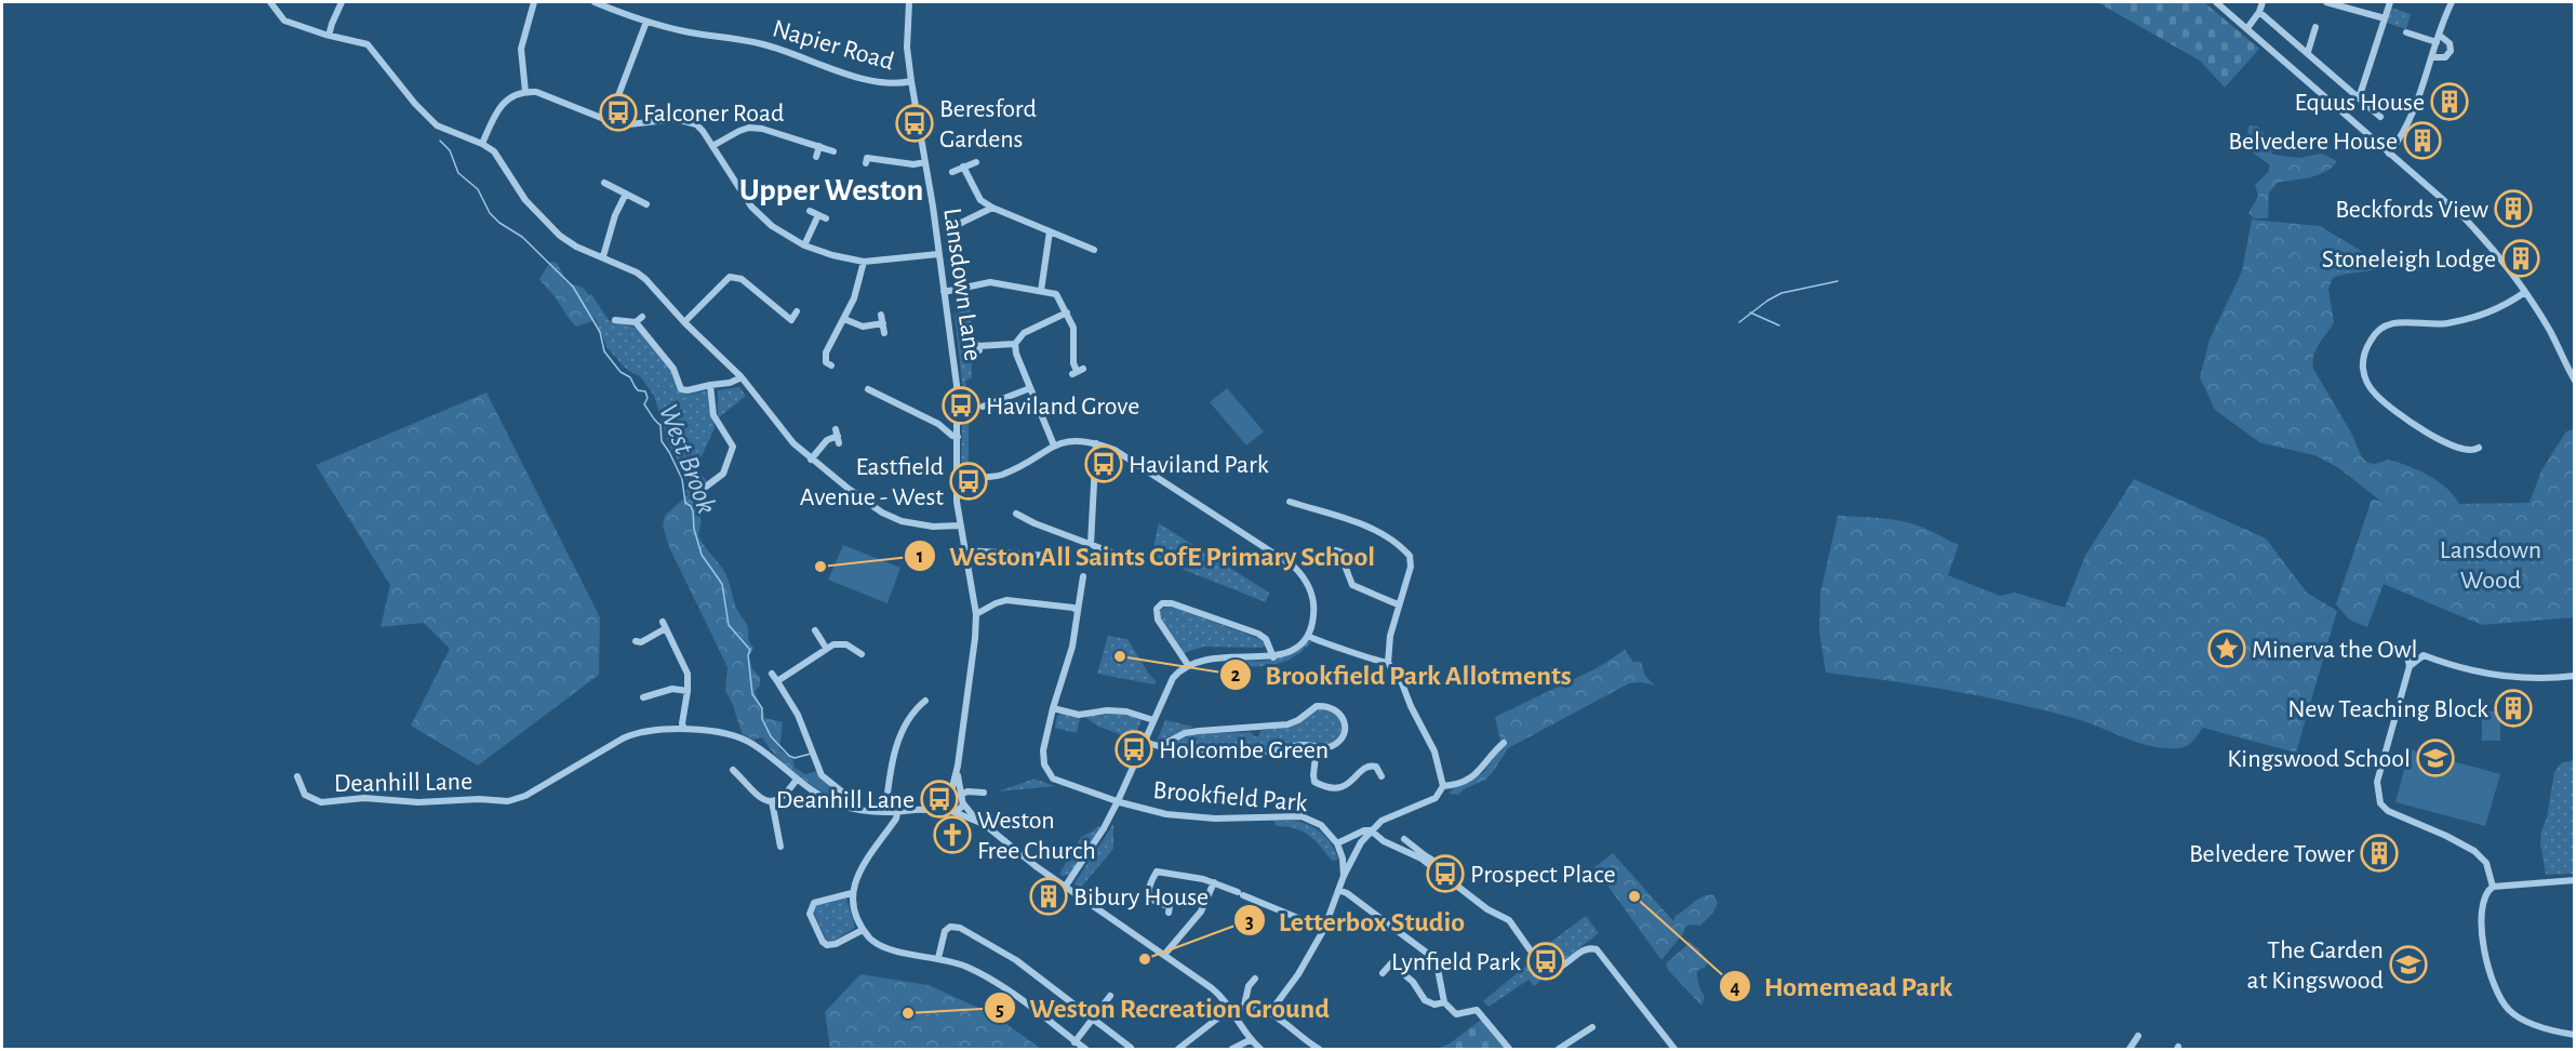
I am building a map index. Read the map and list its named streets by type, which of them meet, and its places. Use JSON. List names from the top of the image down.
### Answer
{
  "streets": {
    "street": [
      "Napier Road",
      "Lansdown Lane",
      "Deanhill Lane",
      "Brookfield Park"
    ]
  },
  "crossings": [
    ["Napier Road", "Lansdown Lane"],
    ["Lansdown Lane", "Deanhill Lane"]
  ],
  "districts": ["Upper Weston"],
  "water": ["West Brook"],
  "parks": ["Lansdown Wood"],
  "places": {
    "building": [
      "Equus House",
      "Belvedere House",
      "Beckfords View",
      "Stoneleigh Lodge",
      "New Teaching Block",
      "Belvedere Tower",
      "Bibury House"
    ],
    "bus stop": [
      "Falconer Road",
      "Beresford Gardens",
      "Haviland Grove",
      "Haviland Park",
      "Eastfield Avenue - West",
      "Holcombe Green",
      "Deanhill Lane",
      "Prospect Place",
      "Lynfield Park"
    ],
    "other": [
      "Weston All Saints CofE Primary School",
      "Brookfield Park Allotments",
      "Homemead Park",
      "Letterbox Studio",
      "Weston Recreation Ground"
    ],
    "place": ["Minerva the Owl"],
    "school or university": ["Kingswood School", "The Garden at Kingswood"],
    "church": ["Weston Free Church"]
  }
}
